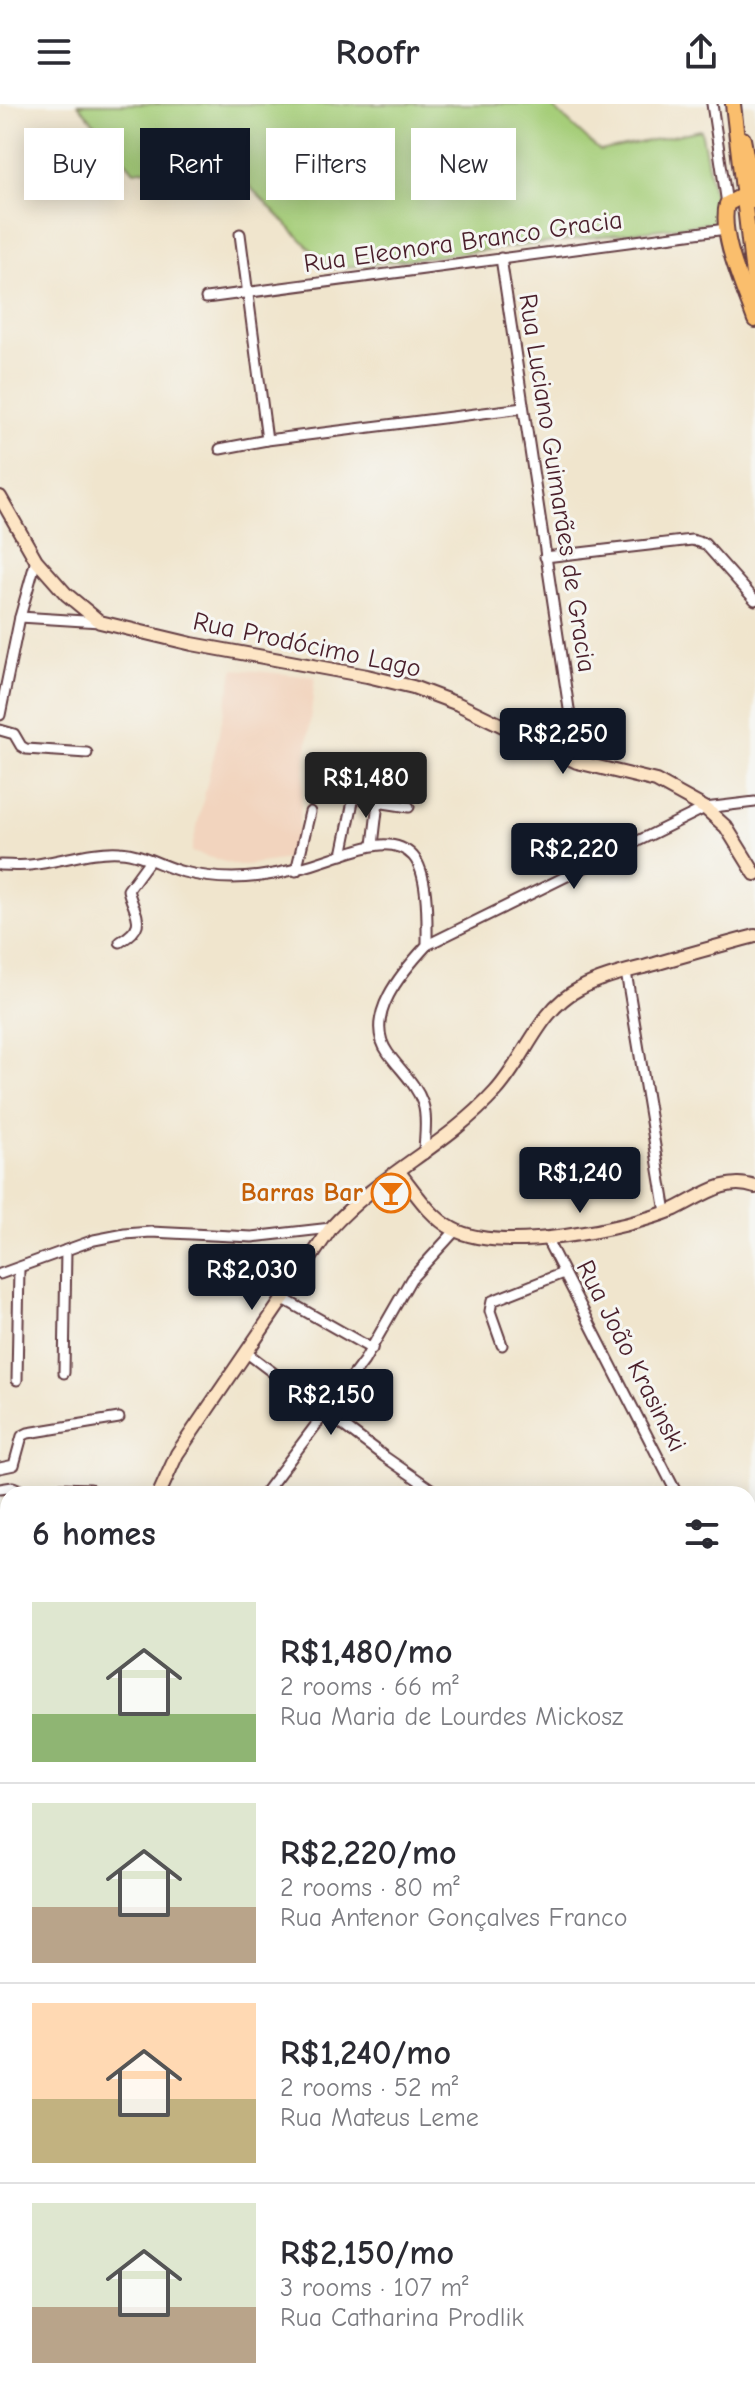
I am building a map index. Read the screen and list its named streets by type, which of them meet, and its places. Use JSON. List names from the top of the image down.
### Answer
{
  "streets": {
    "main road": ["Rua Prodócimo Lago"],
    "street": ["Rua Eleonora Branco Gracia", "Rua Luciano Guimarães de Gracia", "Rua João Krasinski"]
  },
  "crossings": [
    ["Rua Eleonora Branco Gracia", "Rua Luciano Guimarães de Gracia"],
    ["Rua Luciano Guimarães de Gracia", "Rua Prodócimo Lago"]
  ],
  "places": {
    "bar": ["Barras Bar"]
  },
  "page": {
    "header": "Roofr",
    "chip": [
      "Buy",
      "Rent",
      "Filters",
      "New"
    ],
    "price": [
      "R$2,250",
      "R$1,480",
      "R$2,220",
      "R$1,240",
      "R$2,030",
      "R$2,150"
    ],
    "heading": "6 homes",
    "list": [
      {
        "name": "R$1,480/mo",
        "note": "2 rooms · 66 m² · Rua Maria de Lourdes Mickosz"
      },
      {
        "name": "R$2,220/mo",
        "note": "2 rooms · 80 m² · Rua Antenor Gonçalves Franco"
      },
      {
        "name": "R$1,240/mo",
        "note": "2 rooms · 52 m² · Rua Mateus Leme"
      },
      {
        "name": "R$2,150/mo",
        "note": "3 rooms · 107 m² · Rua Catharina Prodlik"
      }
    ]
  }
}
